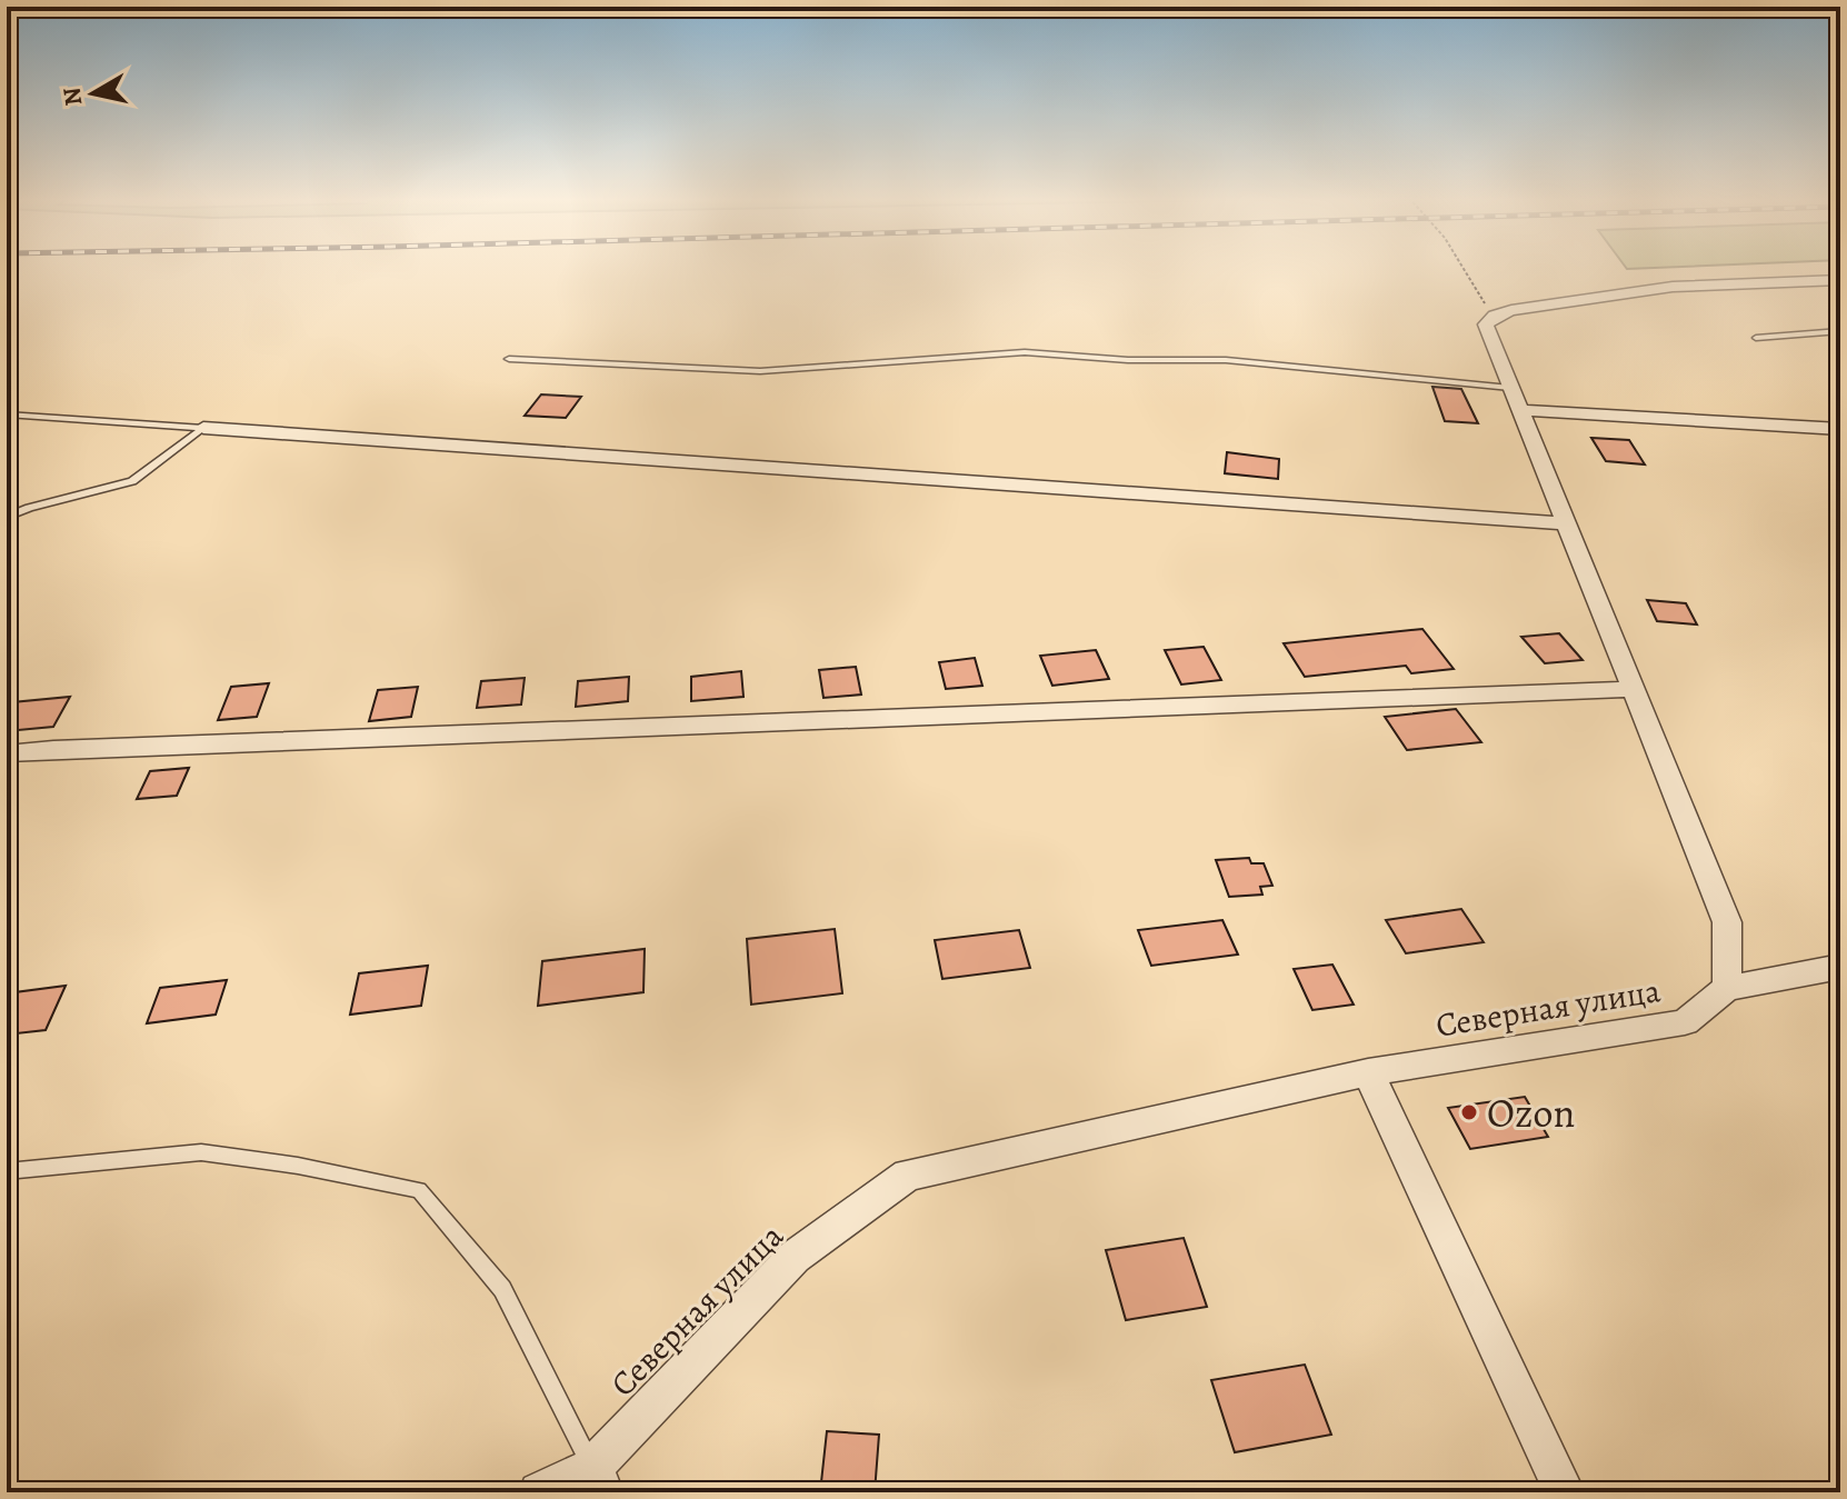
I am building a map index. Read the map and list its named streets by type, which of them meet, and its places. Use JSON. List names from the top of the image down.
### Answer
{
  "streets": {
    "street": ["Северная улица"]
  },
  "places": ["Ozon"],
  "north": "left"
}
